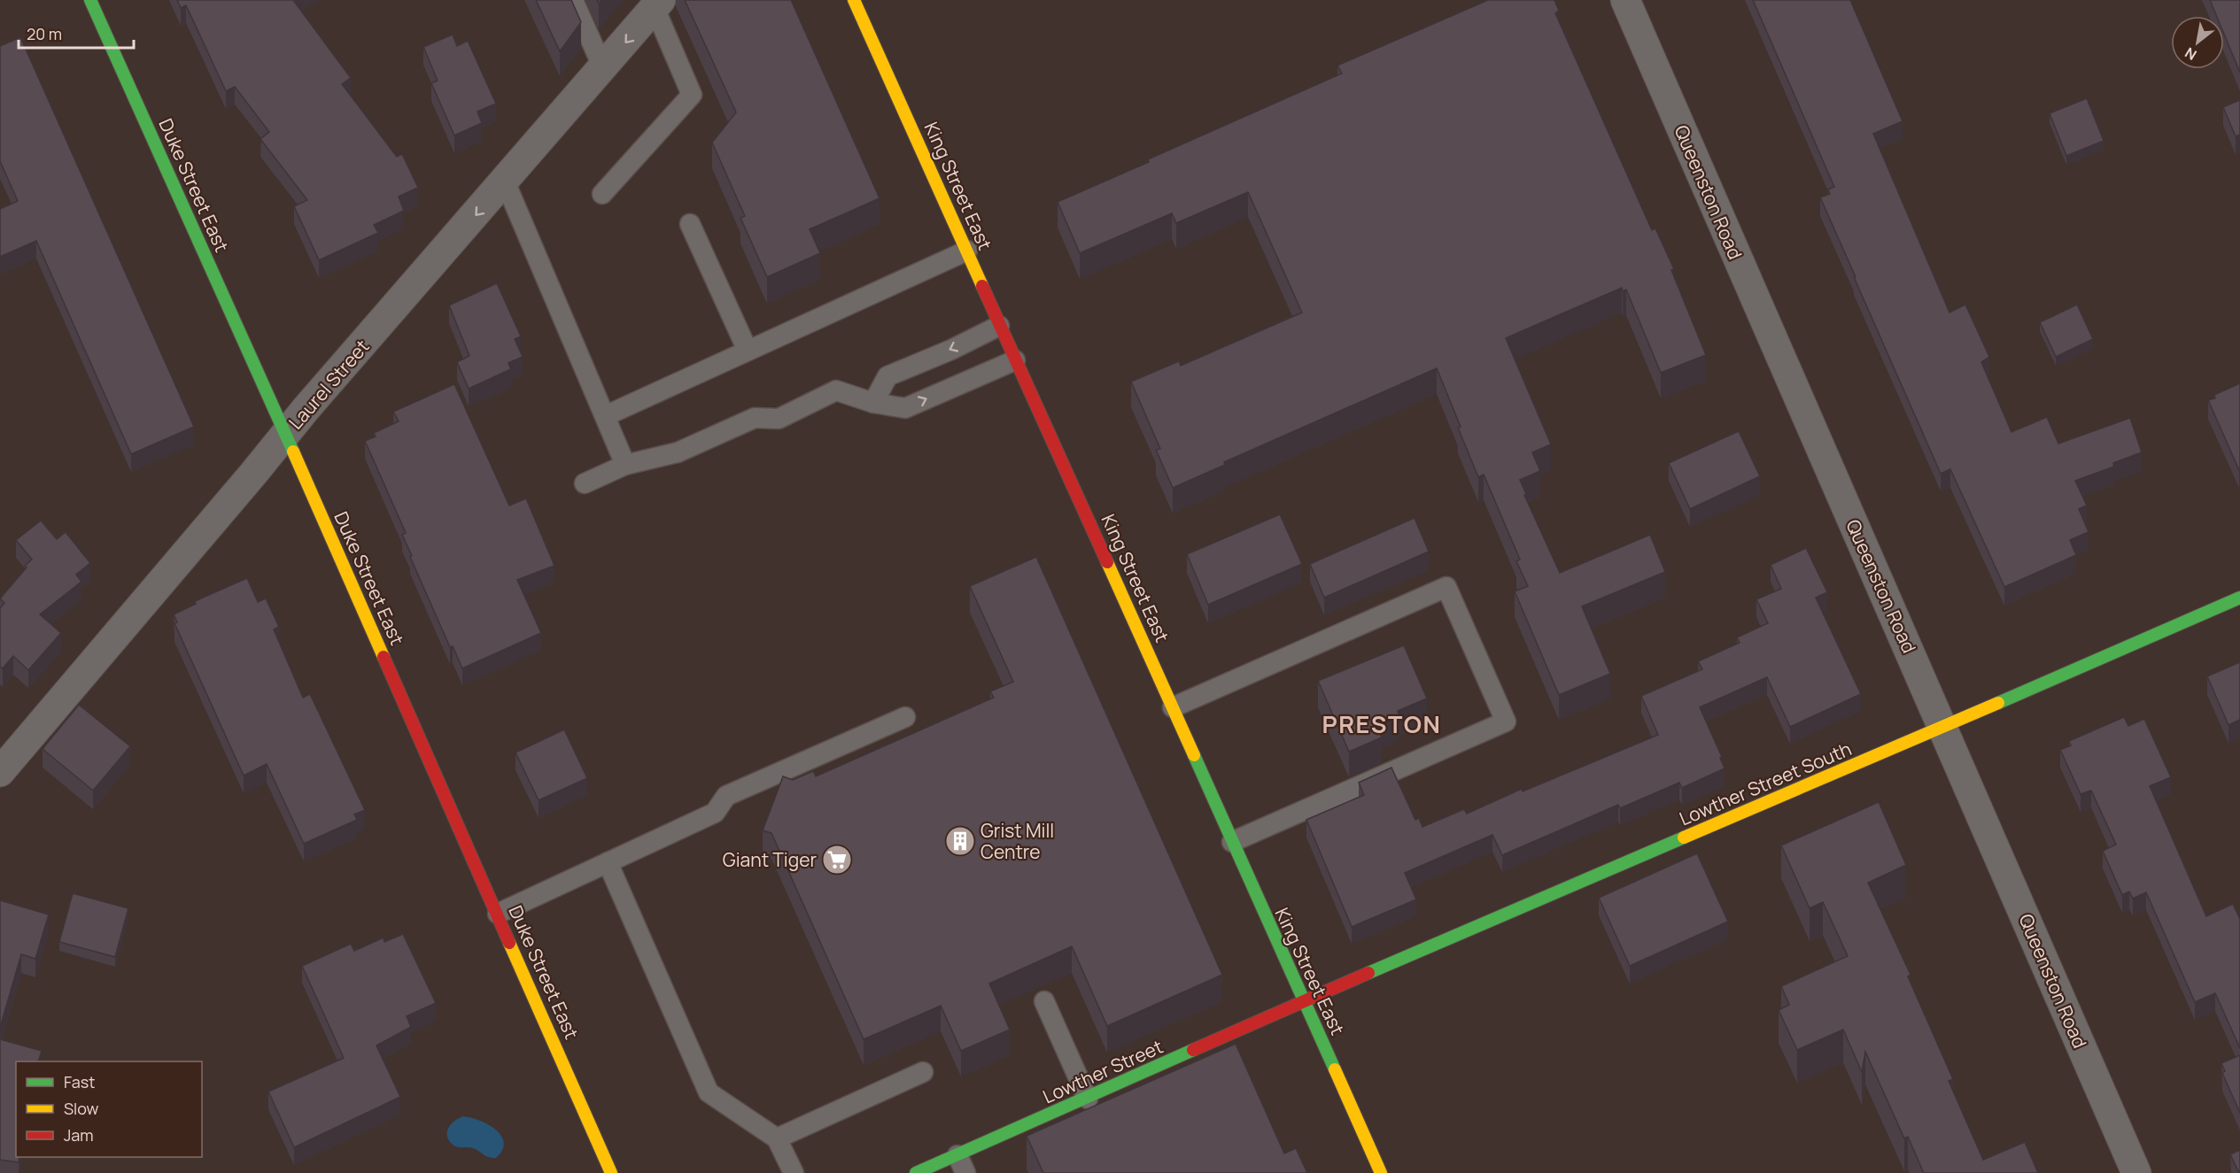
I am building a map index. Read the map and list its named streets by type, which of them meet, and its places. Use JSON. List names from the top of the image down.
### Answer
{
  "streets": {
    "street": [
      "Duke Street East",
      "King Street East",
      "Queenston Road",
      "Laurel Street",
      "Lowther Street South",
      "Lowther Street"
    ]
  },
  "crossings": [
    ["Duke Street East", "Laurel Street"],
    ["King Street East", "Lowther Street South"],
    ["King Street East", "Lowther Street"],
    ["Queenston Road", "Lowther Street South"],
    ["Lowther Street South", "Lowther Street"]
  ],
  "one_way": ["Laurel Street"],
  "districts": ["PRESTON"],
  "places": {
    "building": ["Grist Mill Centre"],
    "supermarket": ["Giant Tiger"]
  },
  "legend": ["Fast", "Slow", "Jam"],
  "scale_bar": "20 m",
  "north": "bottom left"
}
